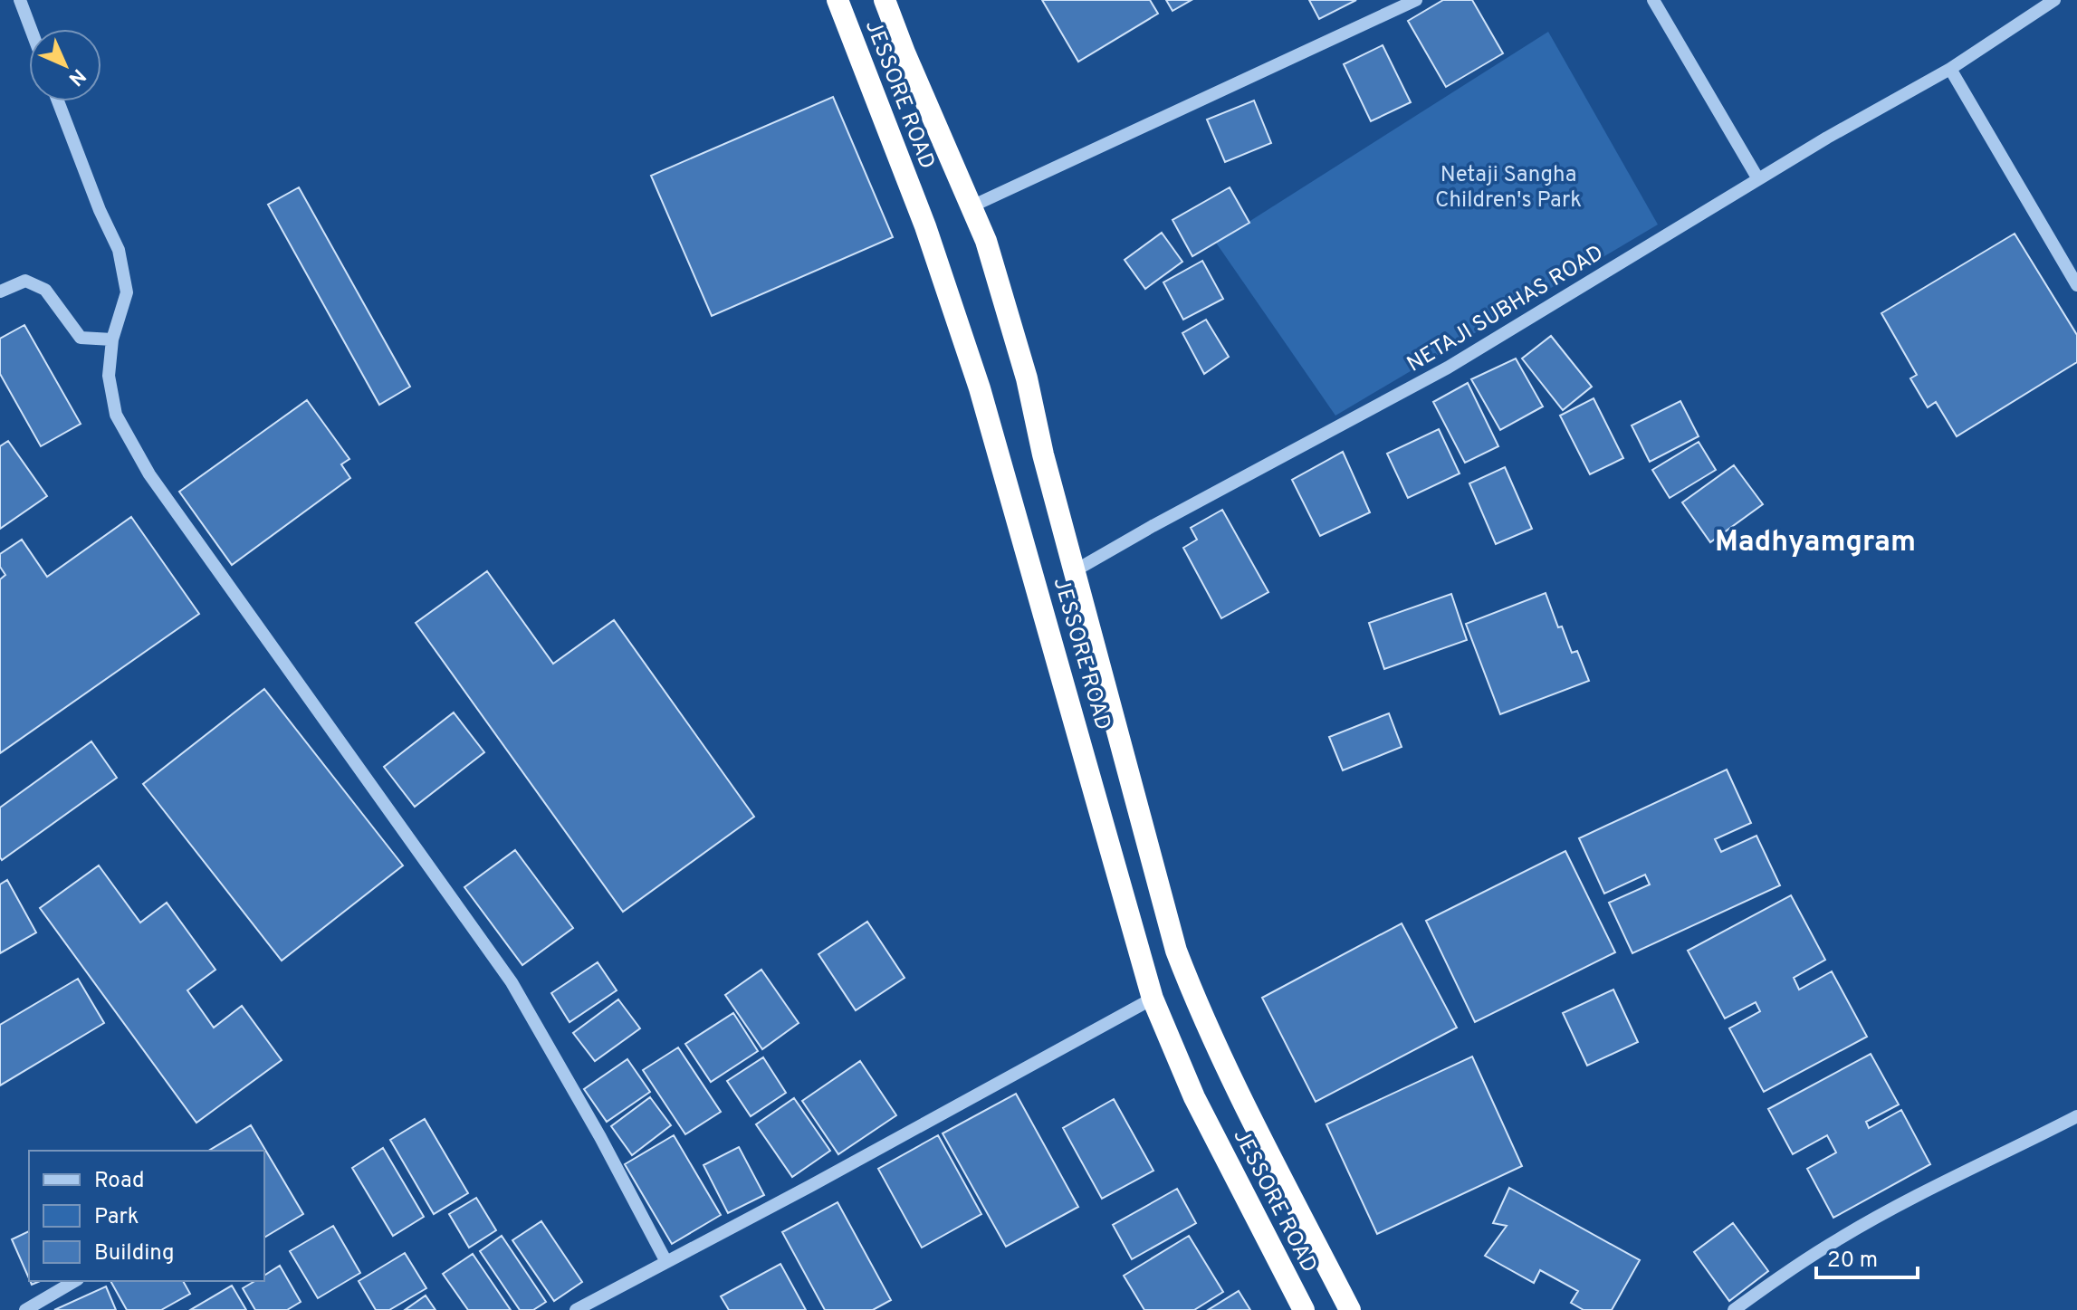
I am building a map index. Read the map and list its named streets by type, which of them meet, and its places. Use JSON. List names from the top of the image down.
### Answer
{
  "streets": {
    "highway": ["JESSORE ROAD"],
    "street": ["NETAJI SUBHAS ROAD"]
  },
  "districts": ["Madhyamgram"],
  "parks": ["Netaji Sangha Children's Park"],
  "legend": ["Road", "Park", "Building"],
  "scale_bar": "20 m",
  "north": "bottom right"
}
